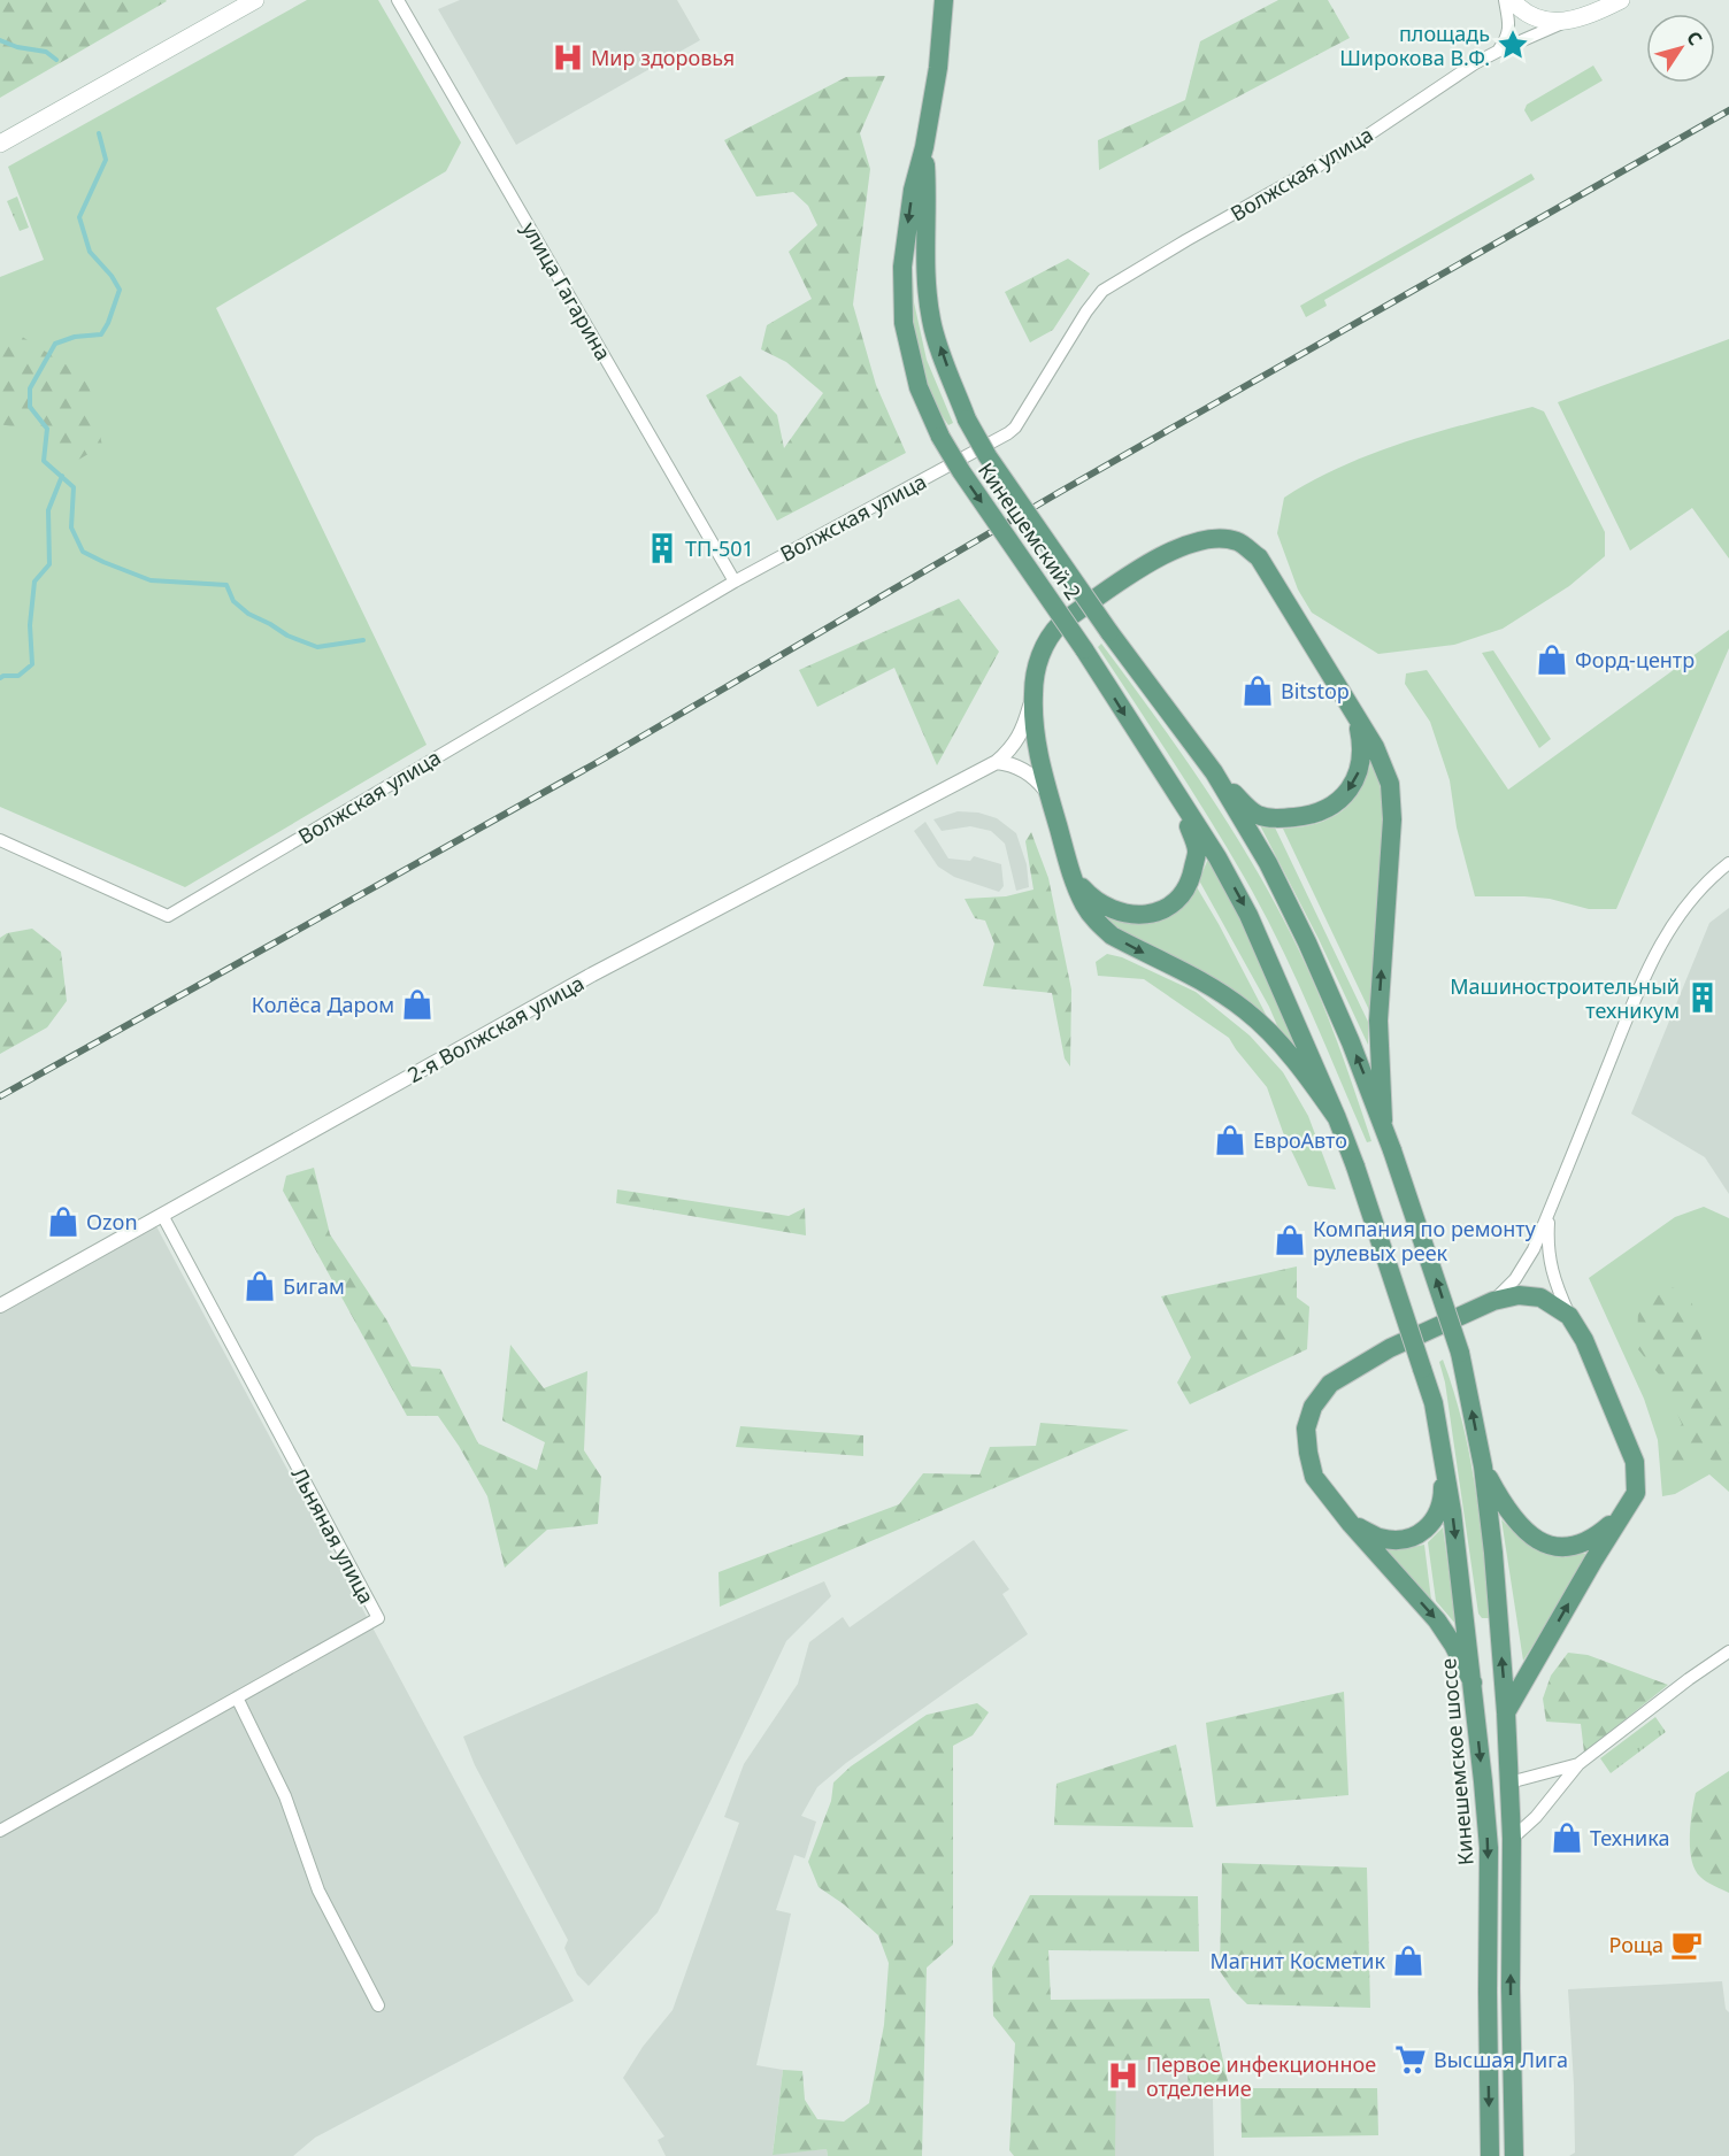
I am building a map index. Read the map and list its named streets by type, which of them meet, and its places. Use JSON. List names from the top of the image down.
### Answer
{
  "streets": {
    "main road": ["Кинешемский-2", "Кинешемское шоссе"],
    "street": [
      "Волжская улица",
      "улица Гагарина",
      "2-я Волжская улица",
      "Льняная улица"
    ]
  },
  "crossings": [
    ["Волжская улица", "улица Гагарина"],
    ["2-я Волжская улица", "Льняная улица"]
  ],
  "places": {
    "place": ["площадь Широкова В.Ф."],
    "hospital": ["Мир здоровья", "Первое инфекционное отделение"],
    "building": ["ТП-501", "Машиностроительный техникум"],
    "shop": [
      "Форд-центр",
      "Bitstop",
      "Колёса Даром",
      "ЕвроАвто",
      "Ozon",
      "Компания по ремонту рулевых реек",
      "Бигам",
      "Техника",
      "Магнит Косметик"
    ],
    "cafe": ["Роща"],
    "supermarket": ["Высшая Лига"]
  },
  "north": "top right"
}
